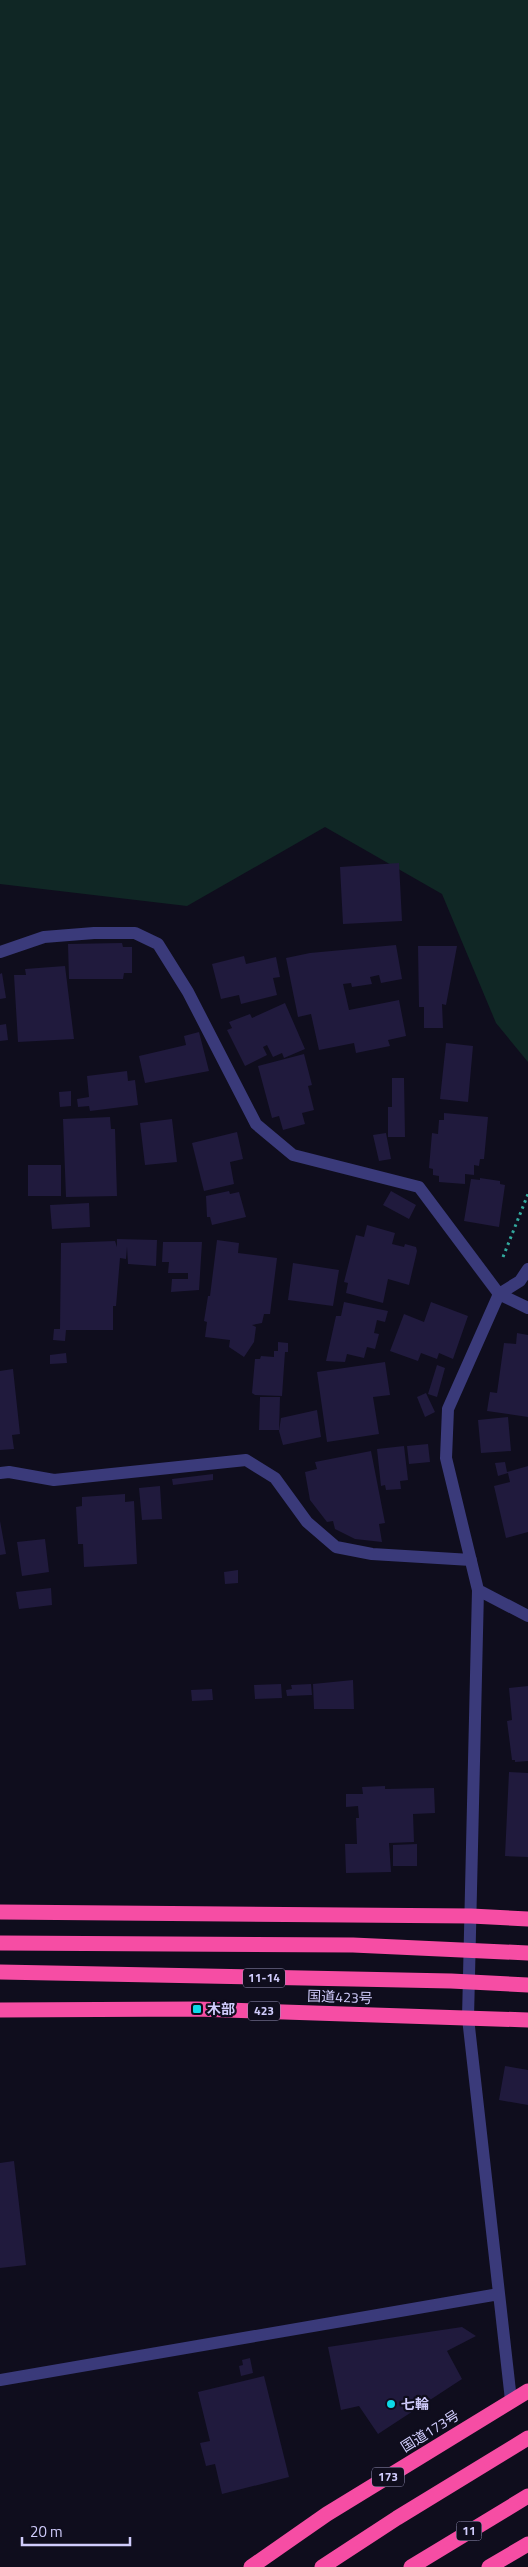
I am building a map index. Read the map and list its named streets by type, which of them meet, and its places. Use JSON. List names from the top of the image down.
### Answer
{
  "streets": {
    "highway": [
      "11-14",
      "国道423号",
      "423",
      "国道173号",
      "173",
      "11"
    ]
  },
  "places": {
    "transit": ["木部"],
    "other": ["七輪"]
  },
  "scale_bar": "20 m"
}
